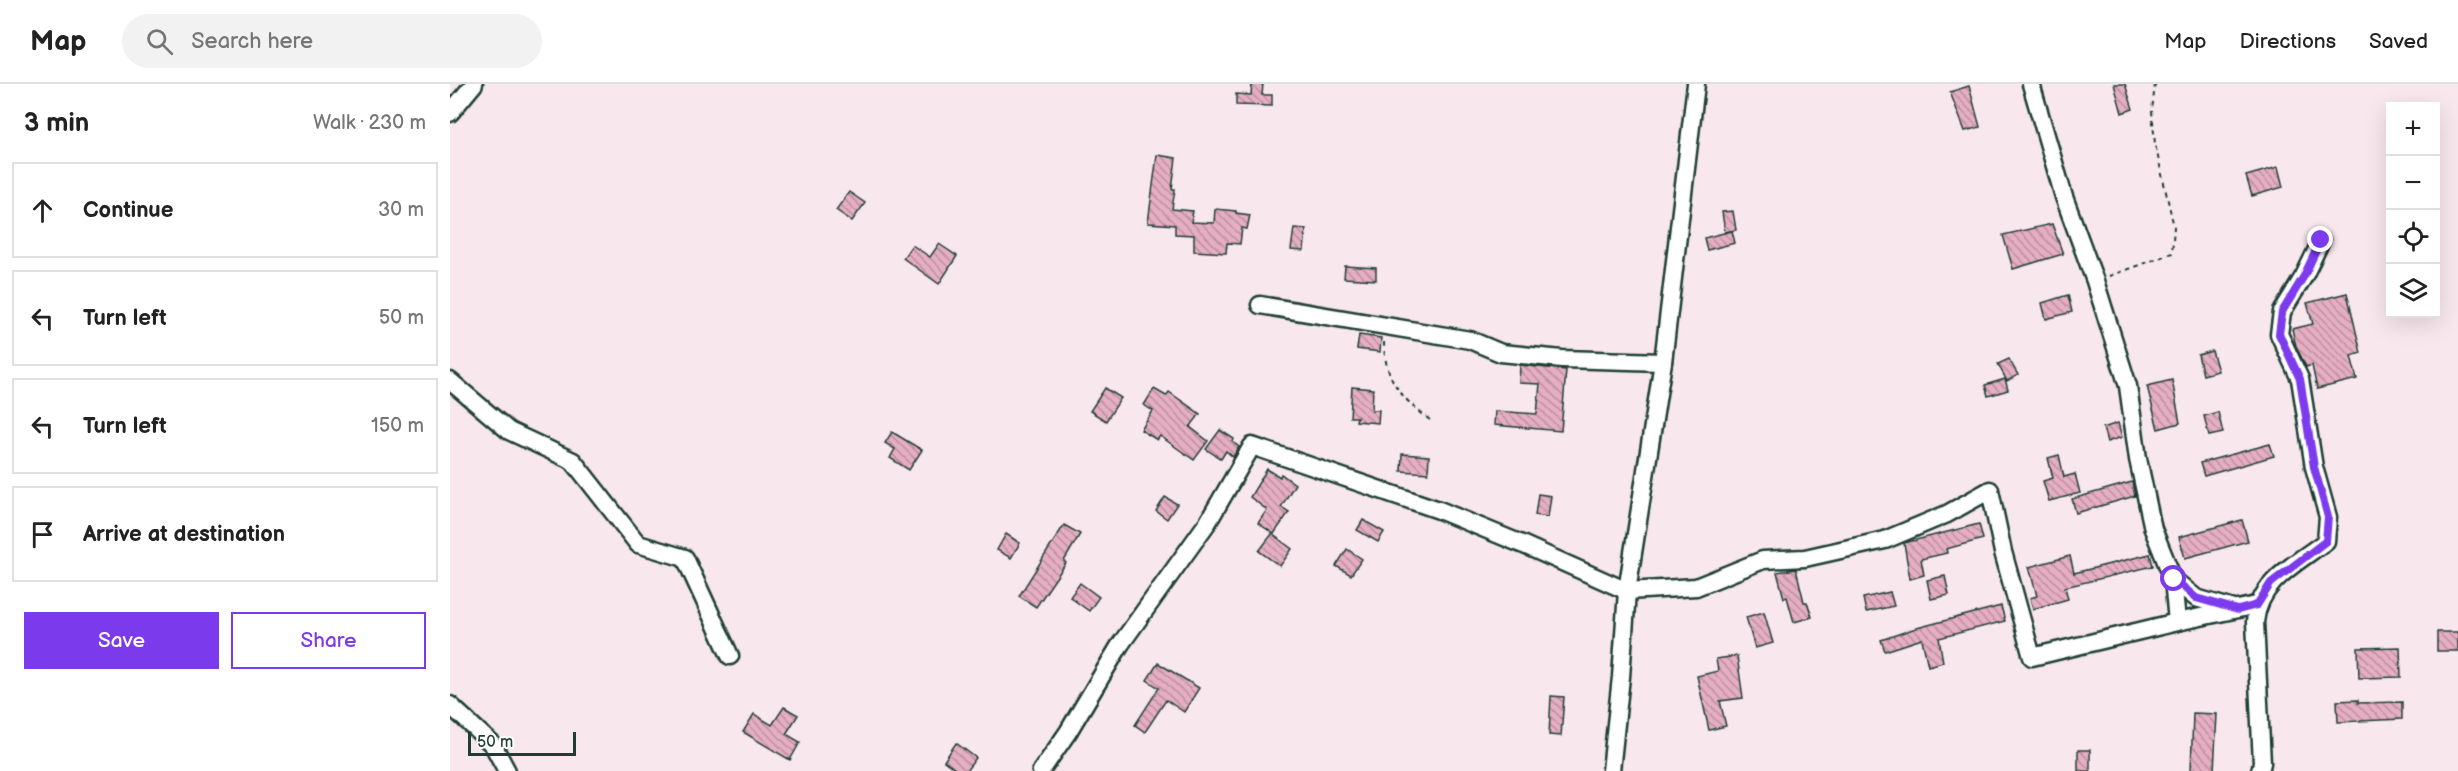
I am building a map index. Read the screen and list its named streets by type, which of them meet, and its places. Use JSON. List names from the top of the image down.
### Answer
{
  "scale_bar": "50 m",
  "page": {
    "header": "Map",
    "search": "Search here",
    "nav": ["Map", "Directions", "Saved"],
    "heading": ["3 min", "Walk · 230 m"],
    "map_buttons": ["+", "−"],
    "list": [
      ["Continue", "30 m"],
      ["Turn left", "50 m"],
      ["Turn left", "150 m"],
      "Arrive at destination"
    ],
    "buttons": ["Save", "Share"],
    "scale": "50 m"
  }
}
